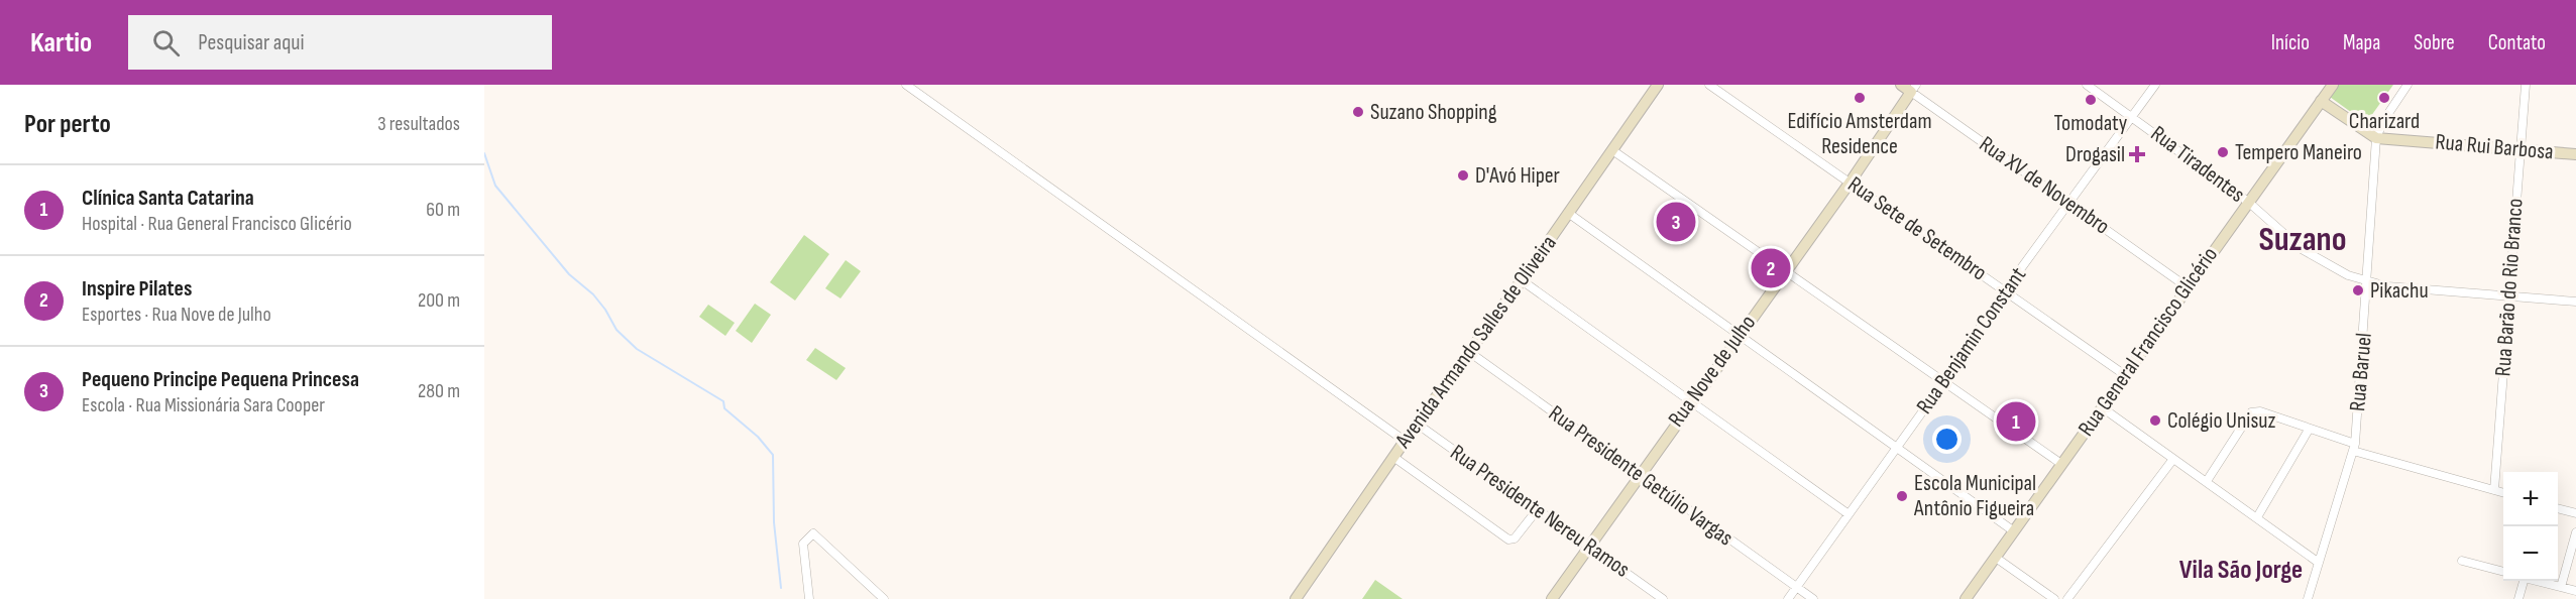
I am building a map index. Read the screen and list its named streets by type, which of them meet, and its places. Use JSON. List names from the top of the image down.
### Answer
{
  "streets": {
    "main road": [
      "Rua Rui Barbosa",
      "Rua XV de Novembro",
      "Avenida Armando Salles de Oliveira",
      "Rua General Francisco Glicério",
      "Rua Nove de Julho"
    ],
    "street": [
      "Rua Tiradentes",
      "Rua Sete de Setembro",
      "Rua Barão do Rio Branco",
      "Rua Benjamin Constant",
      "Rua Baruel",
      "Rua Presidente Getúlio Vargas",
      "Rua Presidente Nereu Ramos"
    ]
  },
  "crossings": [
    ["Rua Rui Barbosa", "Rua Barão do Rio Branco"],
    ["Rua Rui Barbosa", "Rua Baruel"],
    ["Rua Tiradentes", "Rua Barão do Rio Branco"],
    ["Rua Tiradentes", "Rua Benjamin Constant"],
    ["Rua Tiradentes", "Rua General Francisco Glicério"],
    ["Rua Tiradentes", "Rua Baruel"],
    ["Rua XV de Novembro", "Rua Benjamin Constant"],
    ["Rua XV de Novembro", "Rua General Francisco Glicério"],
    ["Rua XV de Novembro", "Rua Nove de Julho"],
    ["Rua Sete de Setembro", "Rua Benjamin Constant"],
    ["Rua Sete de Setembro", "Rua General Francisco Glicério"],
    ["Rua Sete de Setembro", "Rua Nove de Julho"],
    ["Rua Benjamin Constant", "Rua Presidente Getúlio Vargas"],
    ["Avenida Armando Salles de Oliveira", "Rua Presidente Getúlio Vargas"],
    ["Avenida Armando Salles de Oliveira", "Rua Presidente Nereu Ramos"],
    ["Rua Nove de Julho", "Rua Presidente Getúlio Vargas"],
    ["Rua Nove de Julho", "Rua Presidente Nereu Ramos"]
  ],
  "districts": ["Suzano", "Vila São Jorge"],
  "places": {
    "other": [
      "Edifício Amsterdam Residence",
      "Charizard",
      "Tomodaty",
      "Suzano Shopping",
      "Tempero Maneiro",
      "D'Avó Hiper",
      "Pikachu",
      "Colégio Unisuz",
      "Escola Municipal Antônio Figueira"
    ],
    "health": ["Drogasil"]
  },
  "page": {
    "header": "Kartio",
    "search": "Pesquisar aqui",
    "nav": [
      "Início",
      "Mapa",
      "Sobre",
      "Contato"
    ],
    "heading": ["Por perto", "3 resultados"],
    "list": [
      {
        "mark": "1",
        "name": "Clínica Santa Catarina",
        "note": "Hospital · Rua General Francisco Glicério",
        "value": "60 m"
      },
      {
        "mark": "2",
        "name": "Inspire Pilates",
        "note": "Esportes · Rua Nove de Julho",
        "value": "200 m"
      },
      {
        "mark": "3",
        "name": "Pequeno Principe Pequena Princesa",
        "note": "Escola · Rua Missionária Sara Cooper",
        "value": "280 m"
      }
    ],
    "pins": ["3", "2", "1"],
    "map_buttons": ["+", "−"]
  }
}
